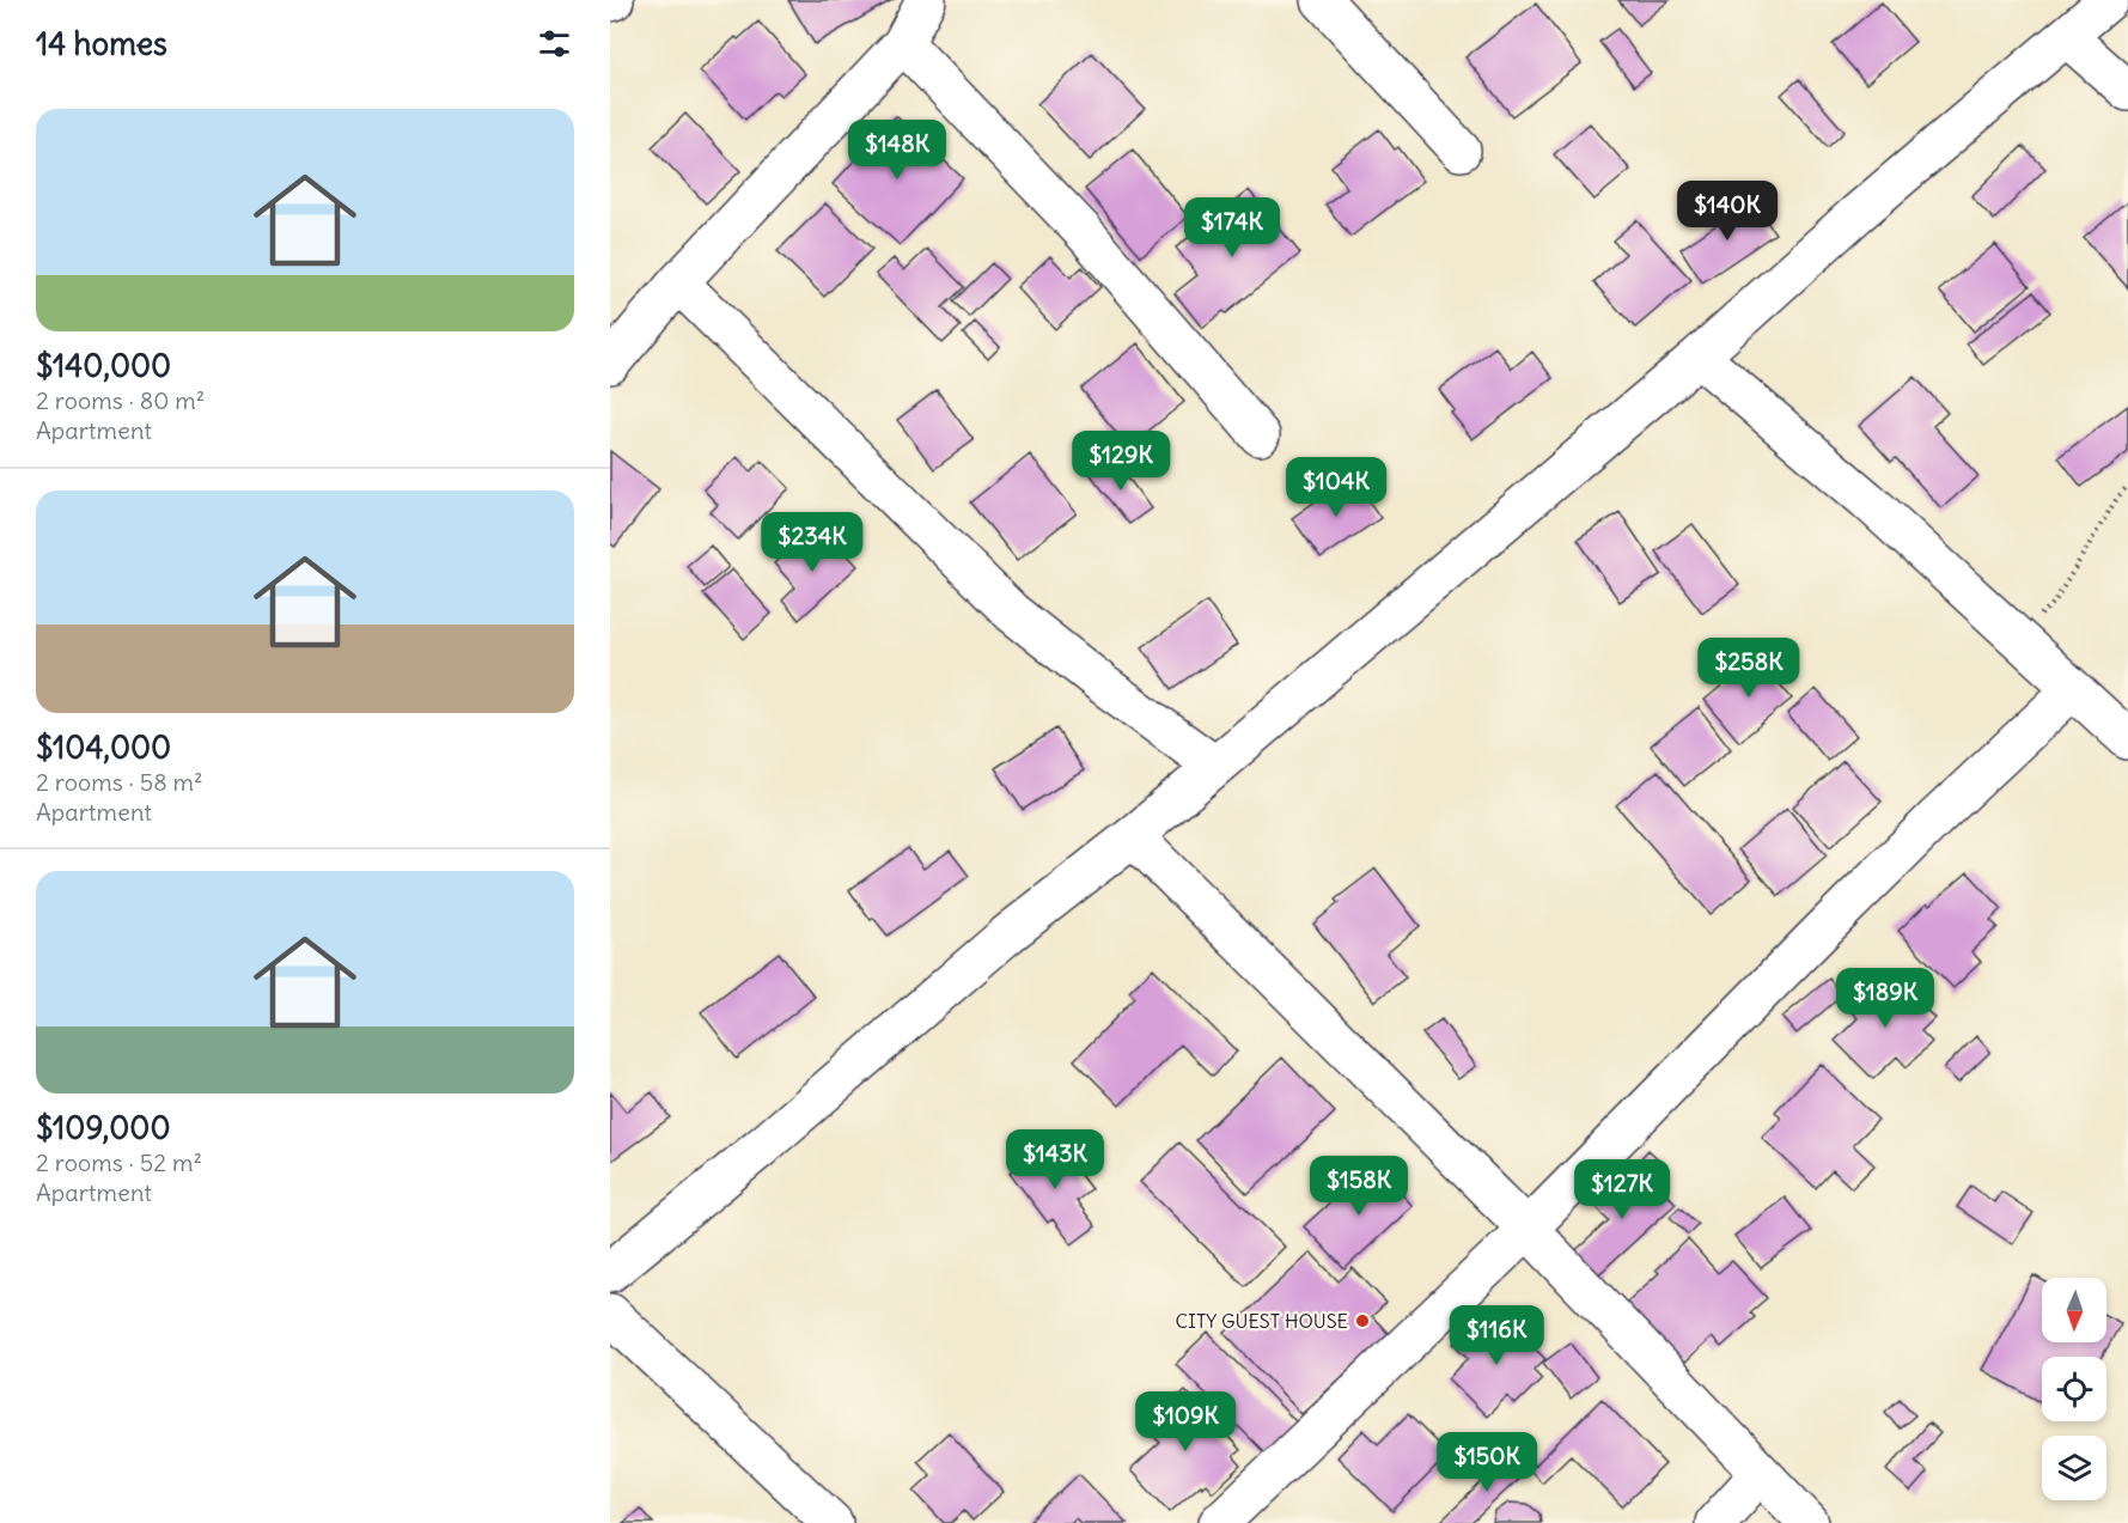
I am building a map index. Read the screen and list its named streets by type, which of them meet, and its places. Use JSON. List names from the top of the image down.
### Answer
{
  "places": ["CITY GUEST HOUSE"],
  "north": "bottom",
  "page": {
    "heading": "14 homes",
    "list": [
      {
        "name": "$140,000",
        "note": "2 rooms · 80 m² · Apartment"
      },
      {
        "name": "$104,000",
        "note": "2 rooms · 58 m² · Apartment"
      },
      {
        "name": "$109,000",
        "note": "2 rooms · 52 m² · Apartment"
      }
    ],
    "price": [
      "$148K",
      "$140K",
      "$174K",
      "$129K",
      "$104K",
      "$234K",
      "$258K",
      "$189K",
      "$143K",
      "$158K",
      "$127K",
      "$116K",
      "$109K",
      "$150K"
    ]
  }
}
